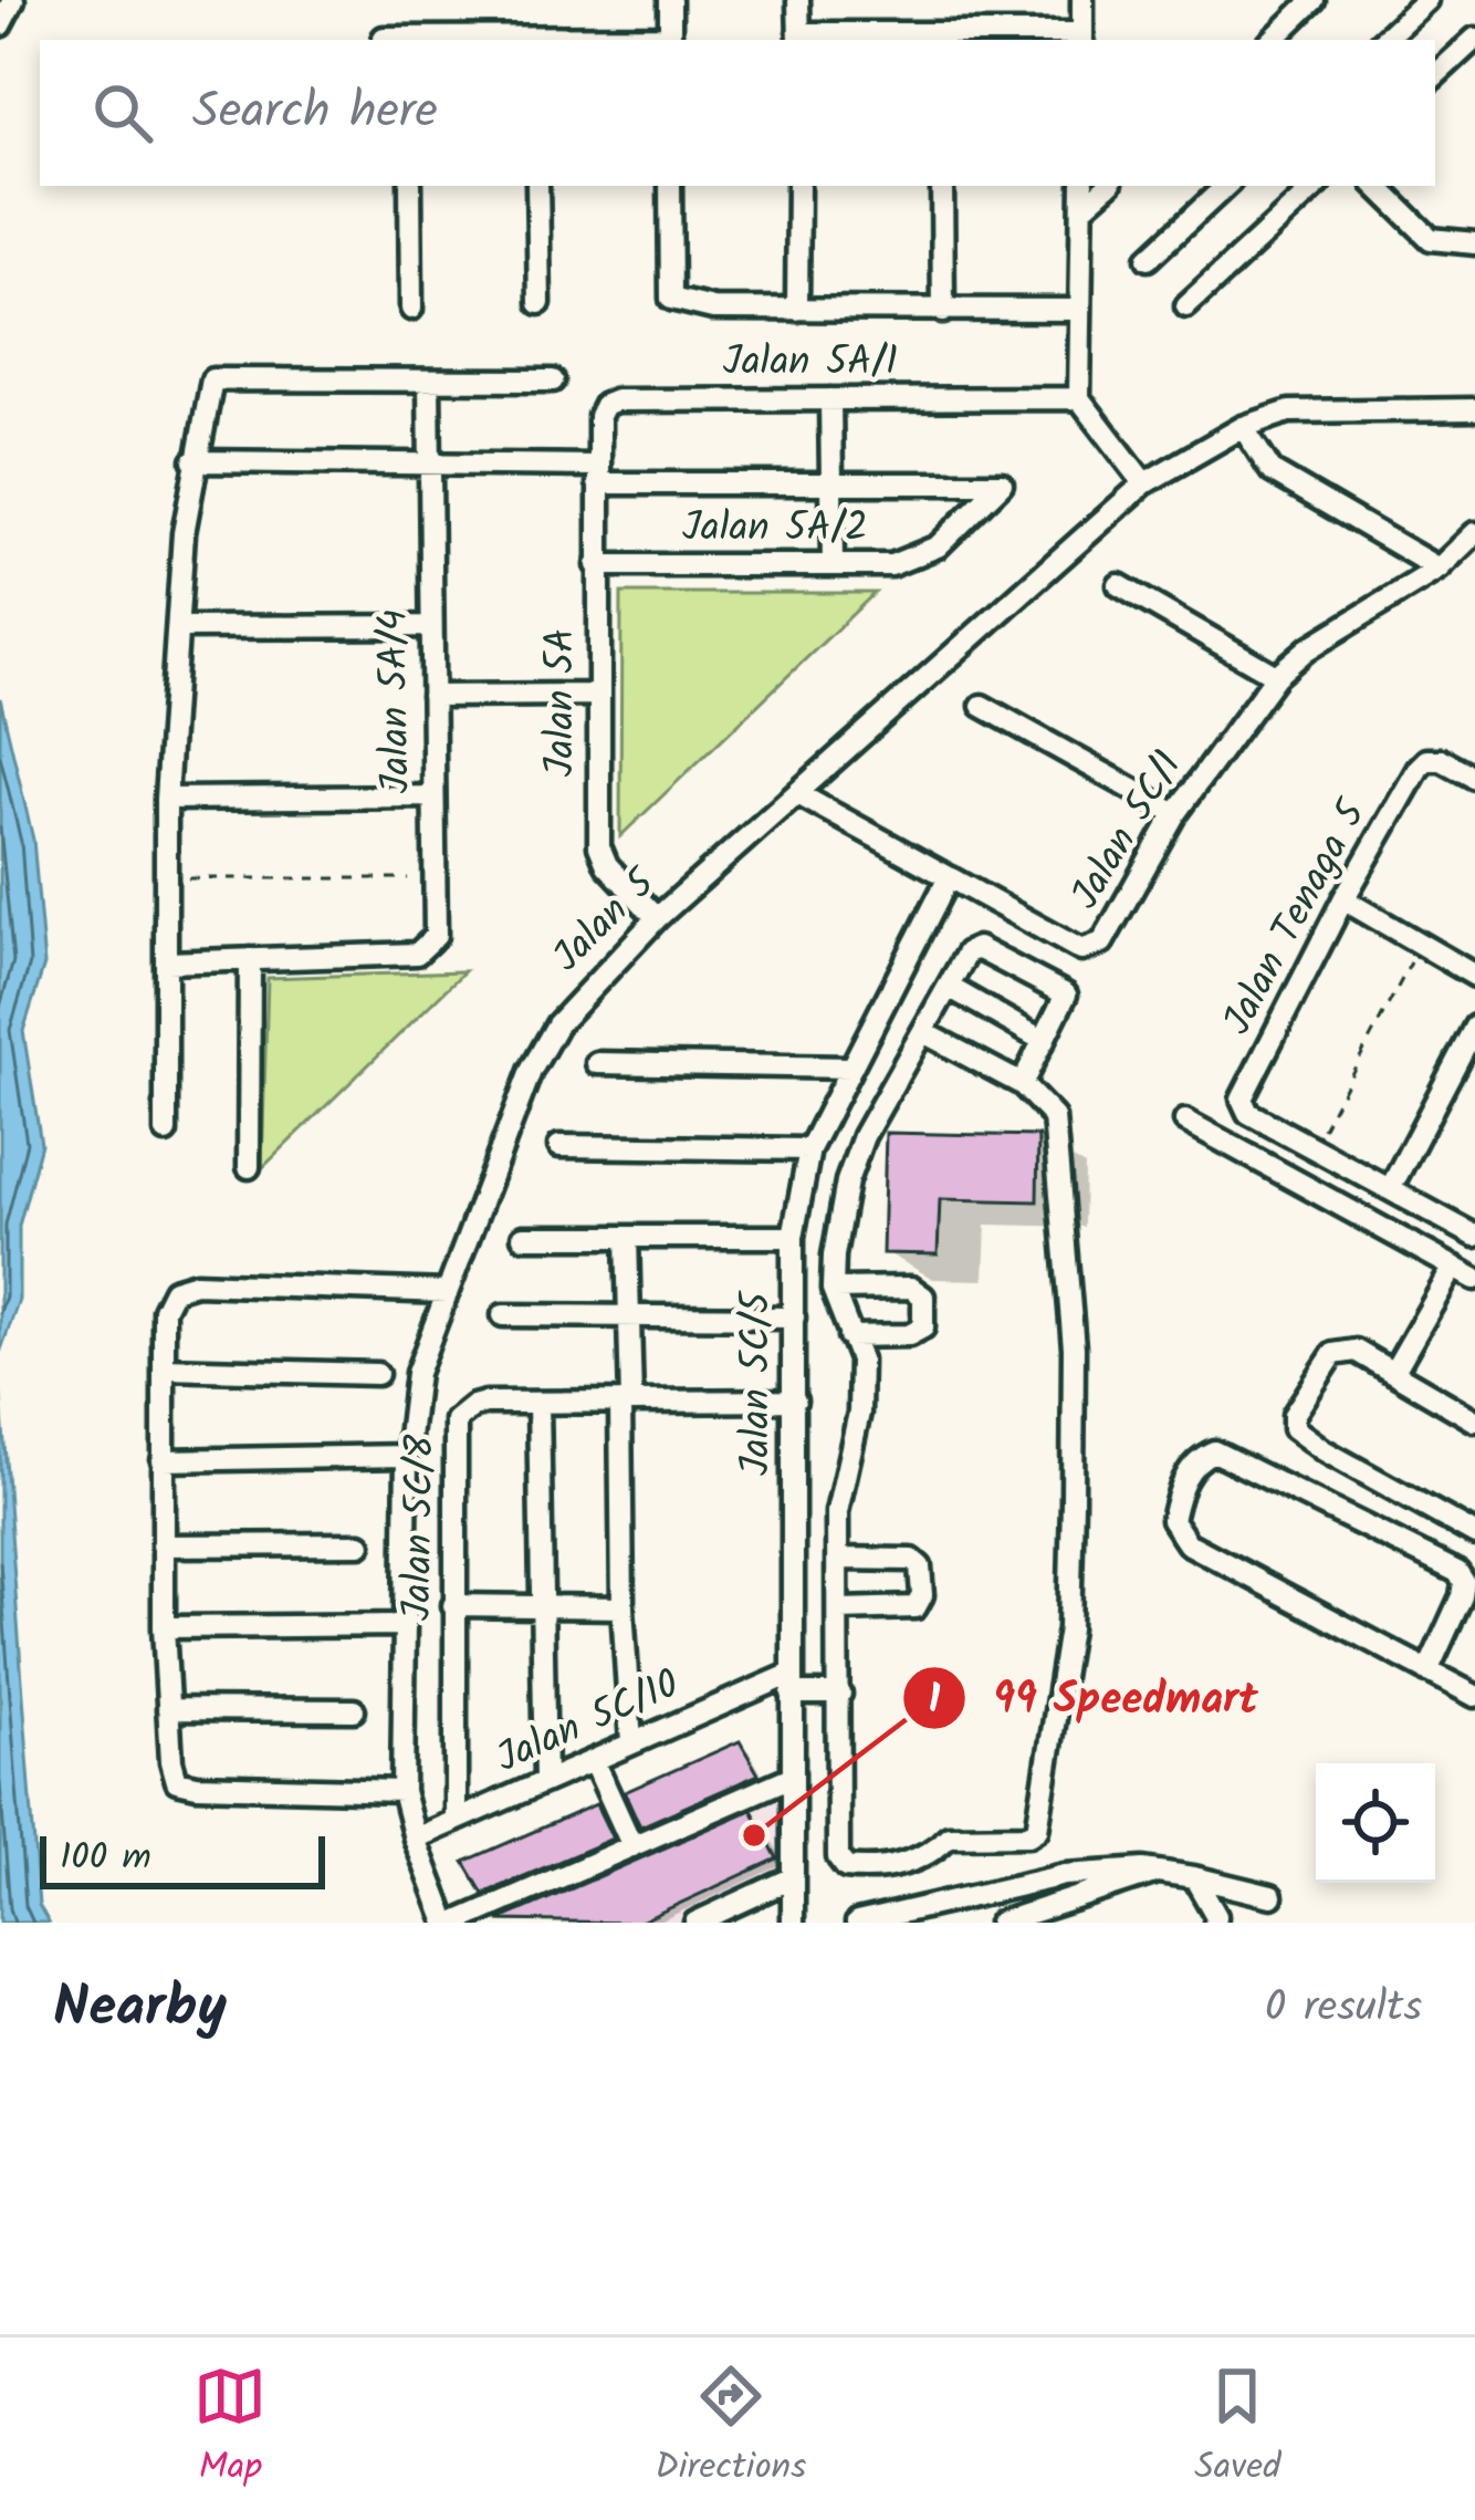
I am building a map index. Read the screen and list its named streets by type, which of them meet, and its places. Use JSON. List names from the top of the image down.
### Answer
{
  "streets": {
    "street": [
      "Jalan 5A/1",
      "Jalan 5A/2",
      "Jalan 5A/4",
      "Jalan 5A",
      "Jalan 5C/1",
      "Jalan Tenaga 5",
      "Jalan 5",
      "Jalan 5C/5",
      "Jalan 5C/8",
      "Jalan 5C/10"
    ]
  },
  "crossings": [
    ["Jalan 5A/1", "Jalan 5A"],
    ["Jalan 5A/2", "Jalan 5A"],
    ["Jalan 5A", "Jalan 5"],
    ["Jalan 5C/1", "Jalan 5"],
    ["Jalan 5C/1", "Jalan 5C/5"],
    ["Jalan 5", "Jalan 5C/10"],
    ["Jalan 5C/5", "Jalan 5C/8"],
    ["Jalan 5C/5", "Jalan 5C/10"],
    ["Jalan 5C/8", "Jalan 5C/10"]
  ],
  "places": ["99 Speedmart"],
  "scale_bar": "100 m",
  "page": {
    "search": "Search here",
    "scale": "100 m",
    "heading": ["Nearby", "0 results"],
    "nav": ["Map", "Directions", "Saved"]
  }
}
